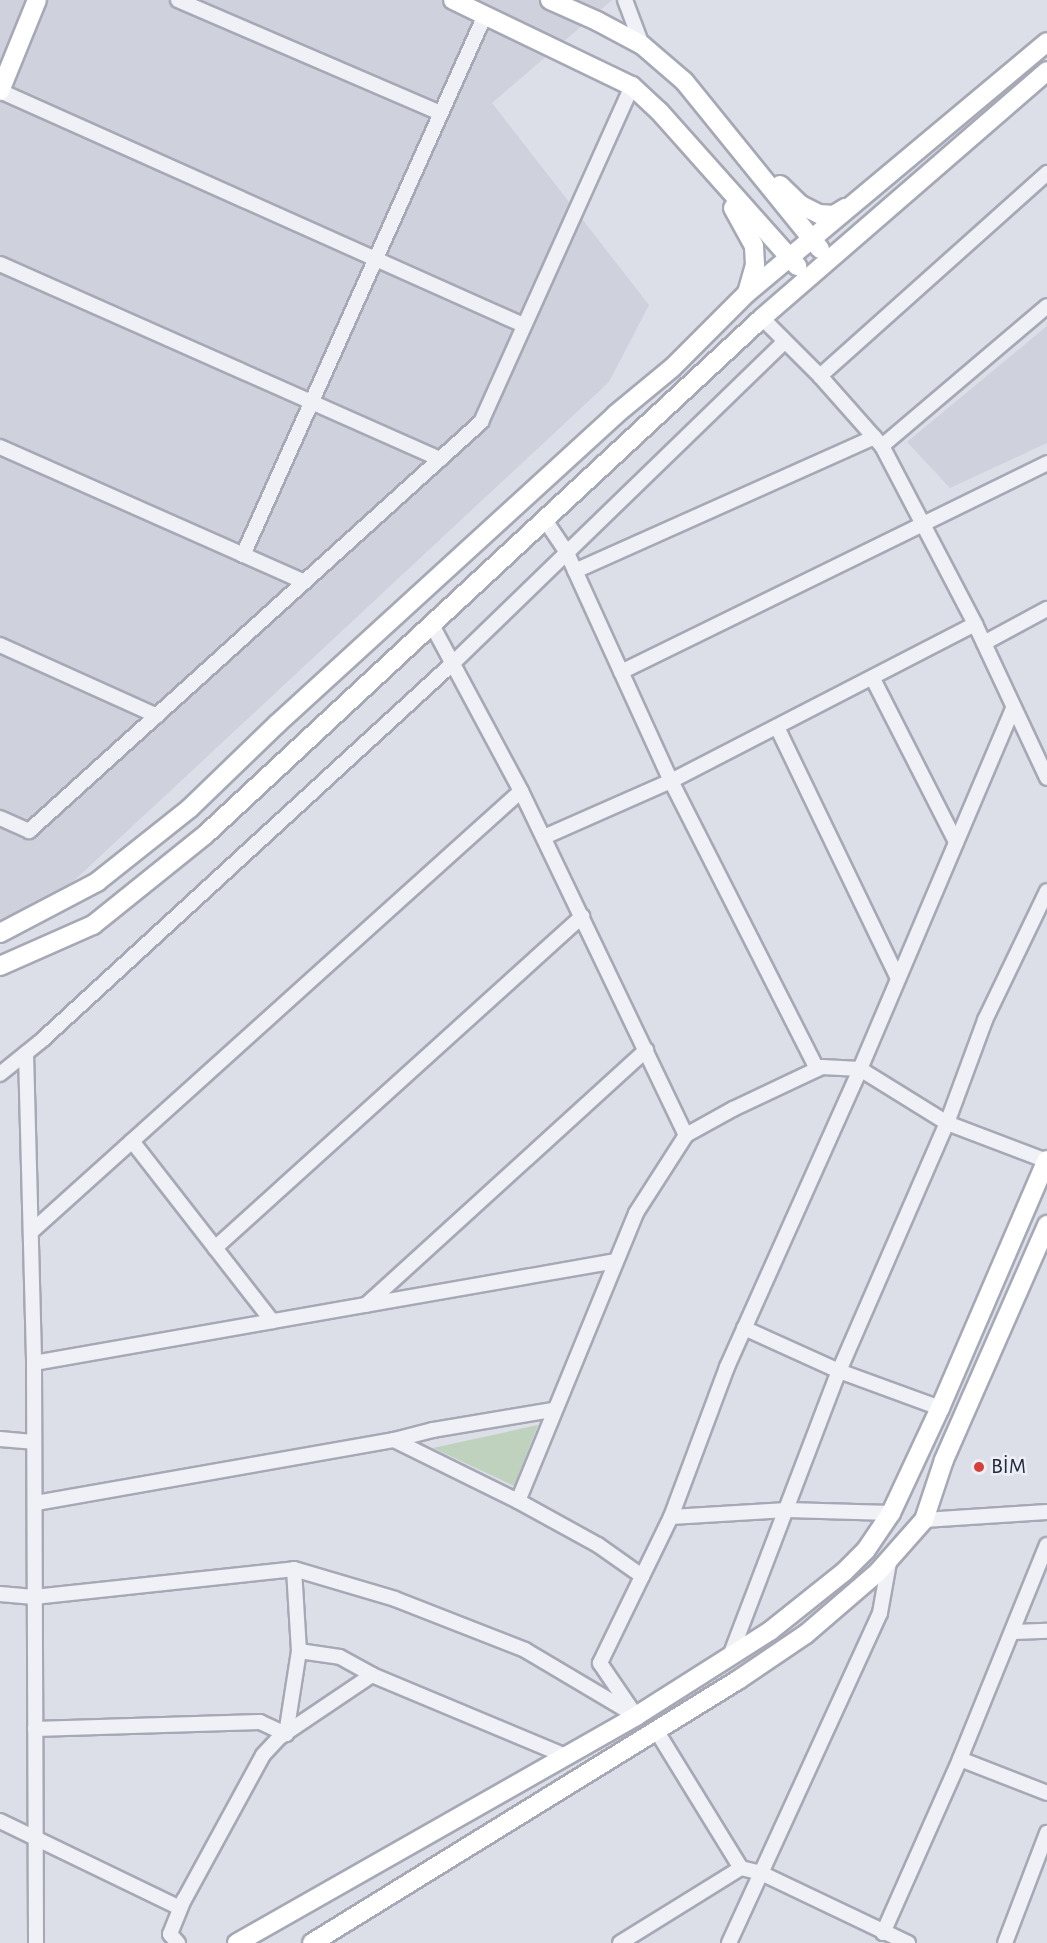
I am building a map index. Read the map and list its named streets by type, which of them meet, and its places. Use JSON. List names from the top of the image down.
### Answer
{
  "places": ["BİM"]
}
